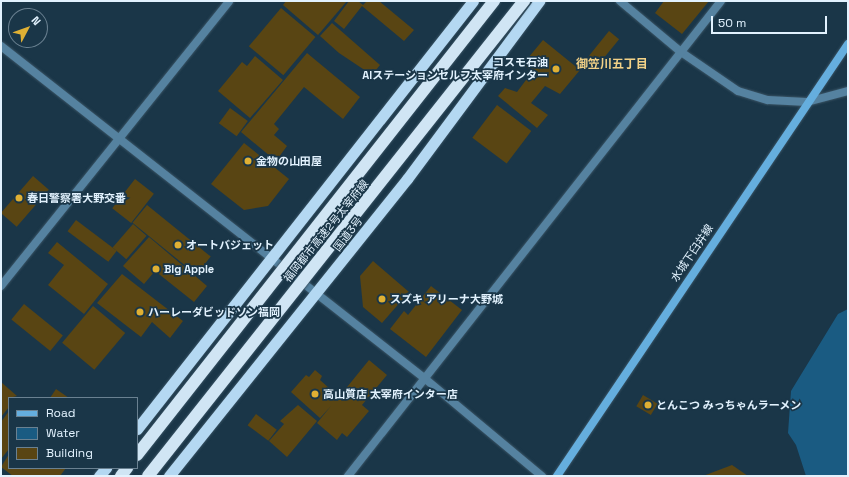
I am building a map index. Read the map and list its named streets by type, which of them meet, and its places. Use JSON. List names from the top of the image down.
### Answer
{
  "streets": {
    "highway": ["福岡都市高速2号太宰府線", "国道3号"],
    "main road": ["水城下臼井線"]
  },
  "districts": ["御笠川五丁目"],
  "places": [
    "コスモ石油 AIステーションセルフ太宰府インター",
    "金物の山田屋",
    "春日警察署大野交番",
    "オートバジェット",
    "Big Apple",
    "スズキ アリーナ大野城",
    "ハーレーダビッドソン福岡",
    "高山質店 太宰府インター店",
    "とんこつ みっちゃんラーメン"
  ],
  "legend": ["Road", "Water", "Building"],
  "scale_bar": "50 m",
  "north": "top right"
}
